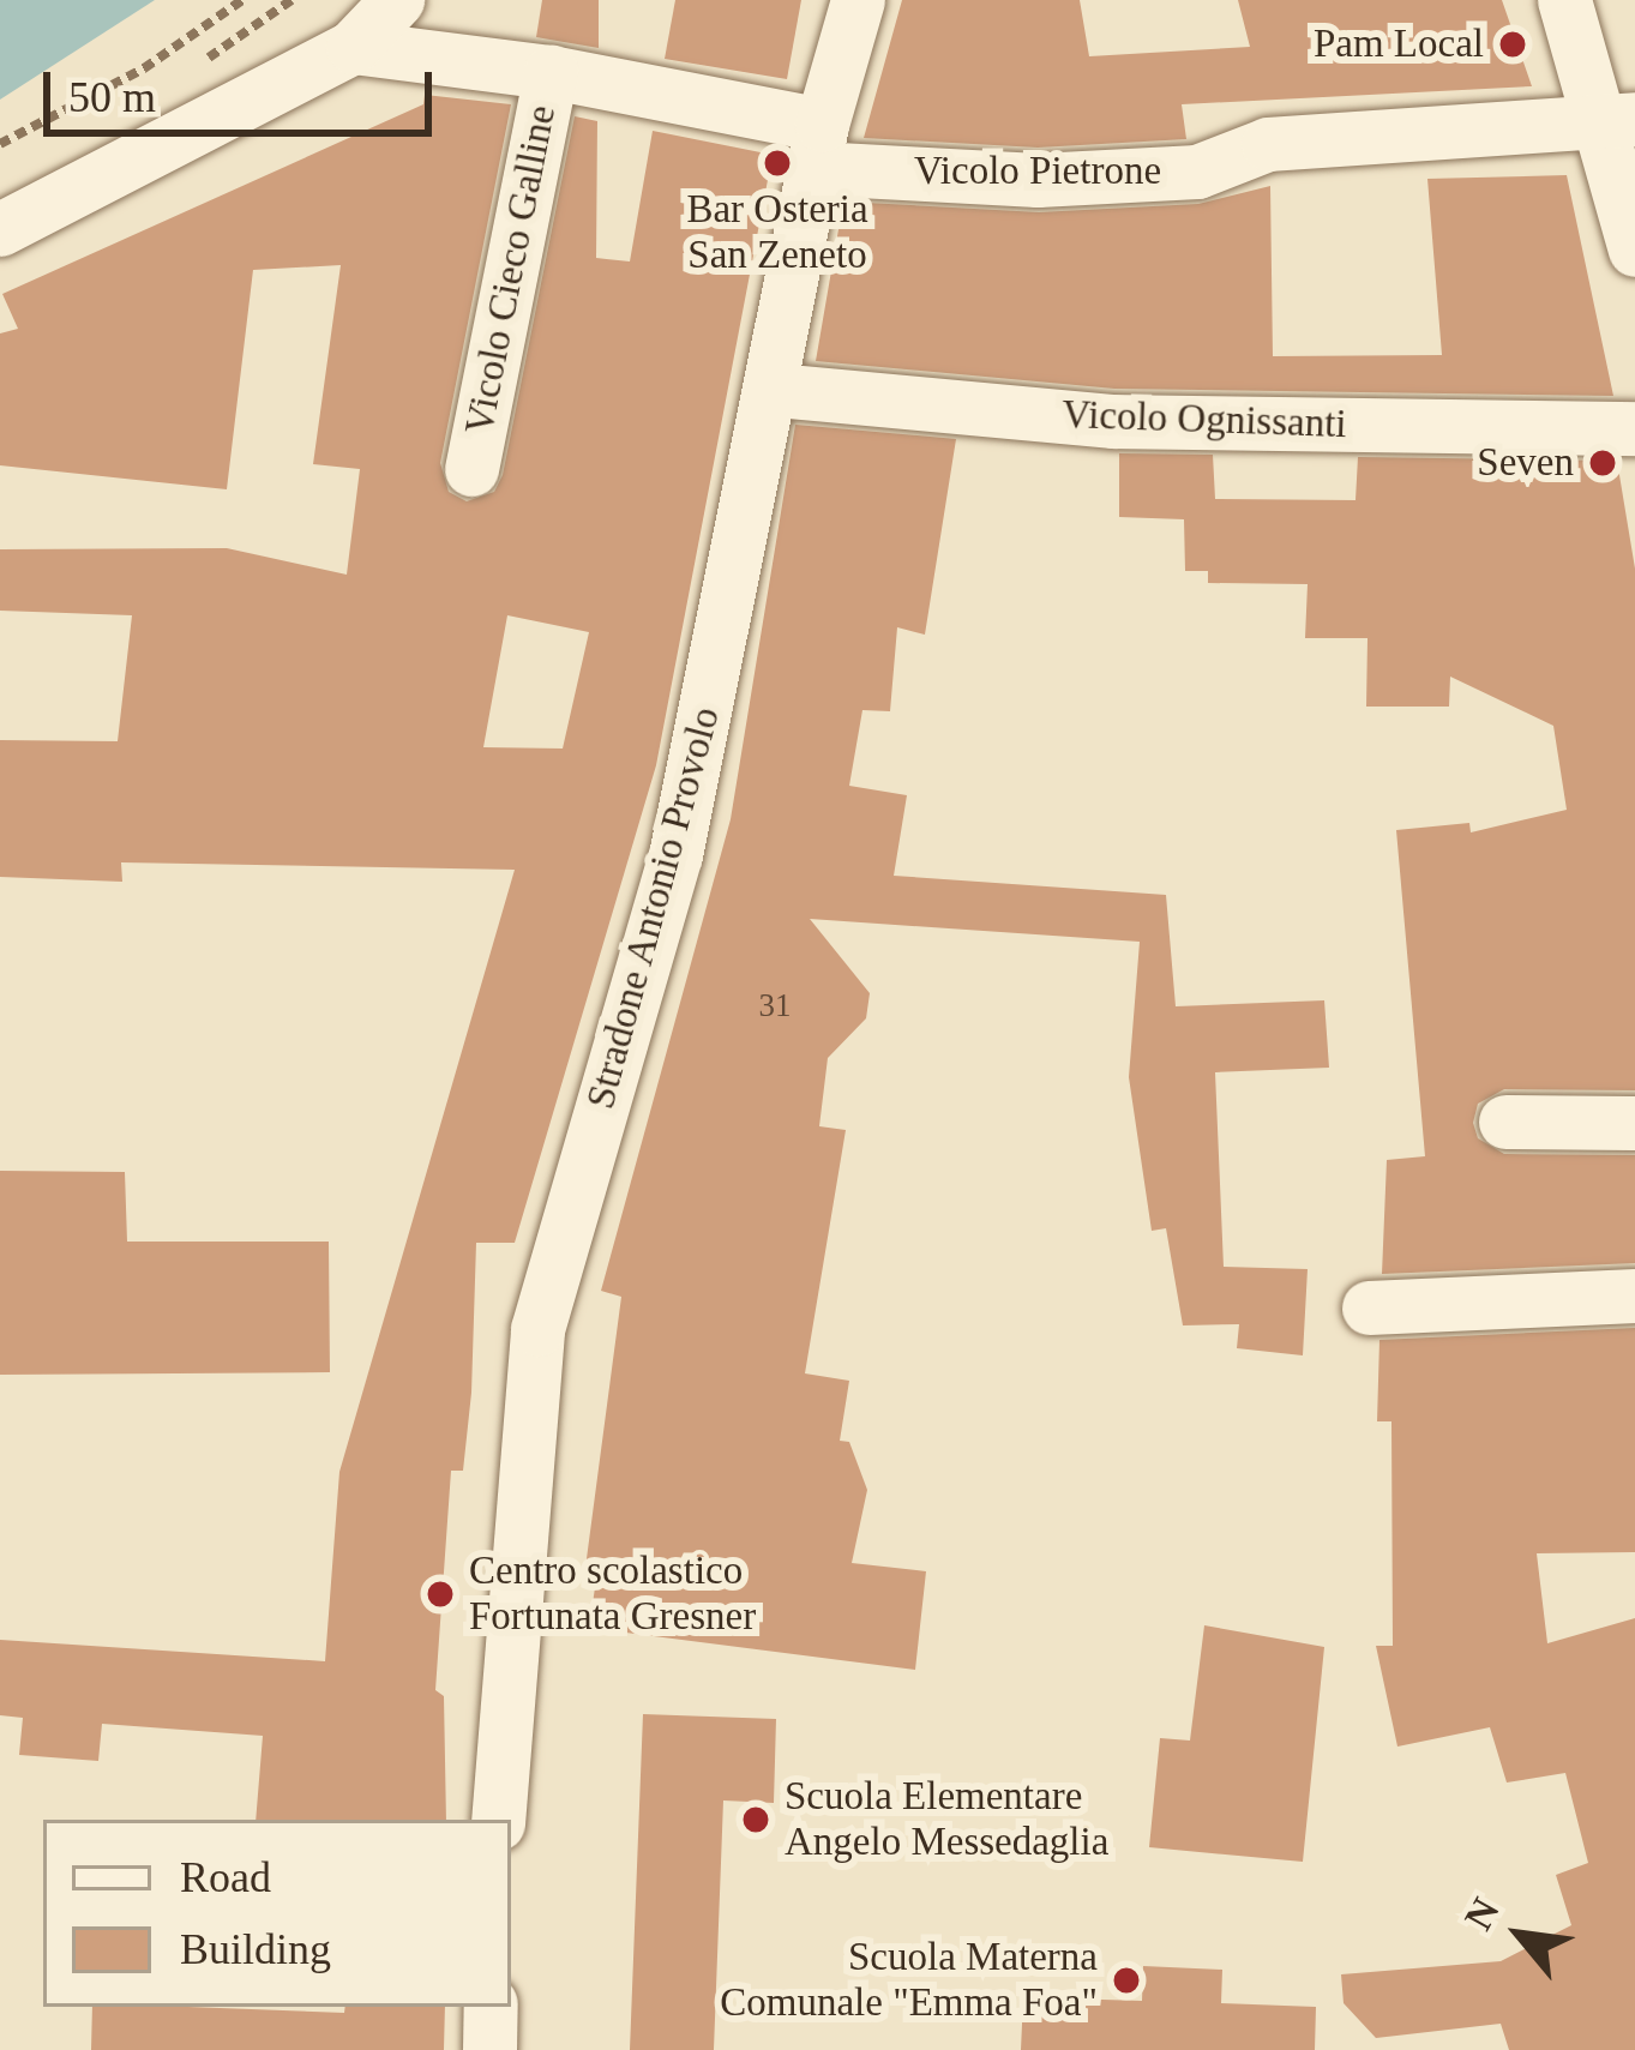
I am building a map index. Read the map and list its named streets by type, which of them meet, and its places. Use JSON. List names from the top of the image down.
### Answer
{
  "streets": {
    "street": [
      "Vicolo Pietrone",
      "Vicolo Cieco Galline",
      "Vicolo Ognissanti",
      "Stradone Antonio Provolo"
    ]
  },
  "crossings": [
    ["Vicolo Pietrone", "Vicolo Cieco Galline"],
    ["Vicolo Pietrone", "Stradone Antonio Provolo"],
    ["Vicolo Ognissanti", "Stradone Antonio Provolo"]
  ],
  "places": [
    "Pam Local",
    "Bar Osteria San Zeneto",
    "Seven",
    "Centro scolastico Fortunata Gresner",
    "Scuola Elementare Angelo Messedaglia",
    "Scuola Materna Comunale \"Emma Foa\""
  ],
  "house_numbers": ["31"],
  "legend": ["Road", "Building"],
  "scale_bar": "50 m",
  "north": "top left"
}
